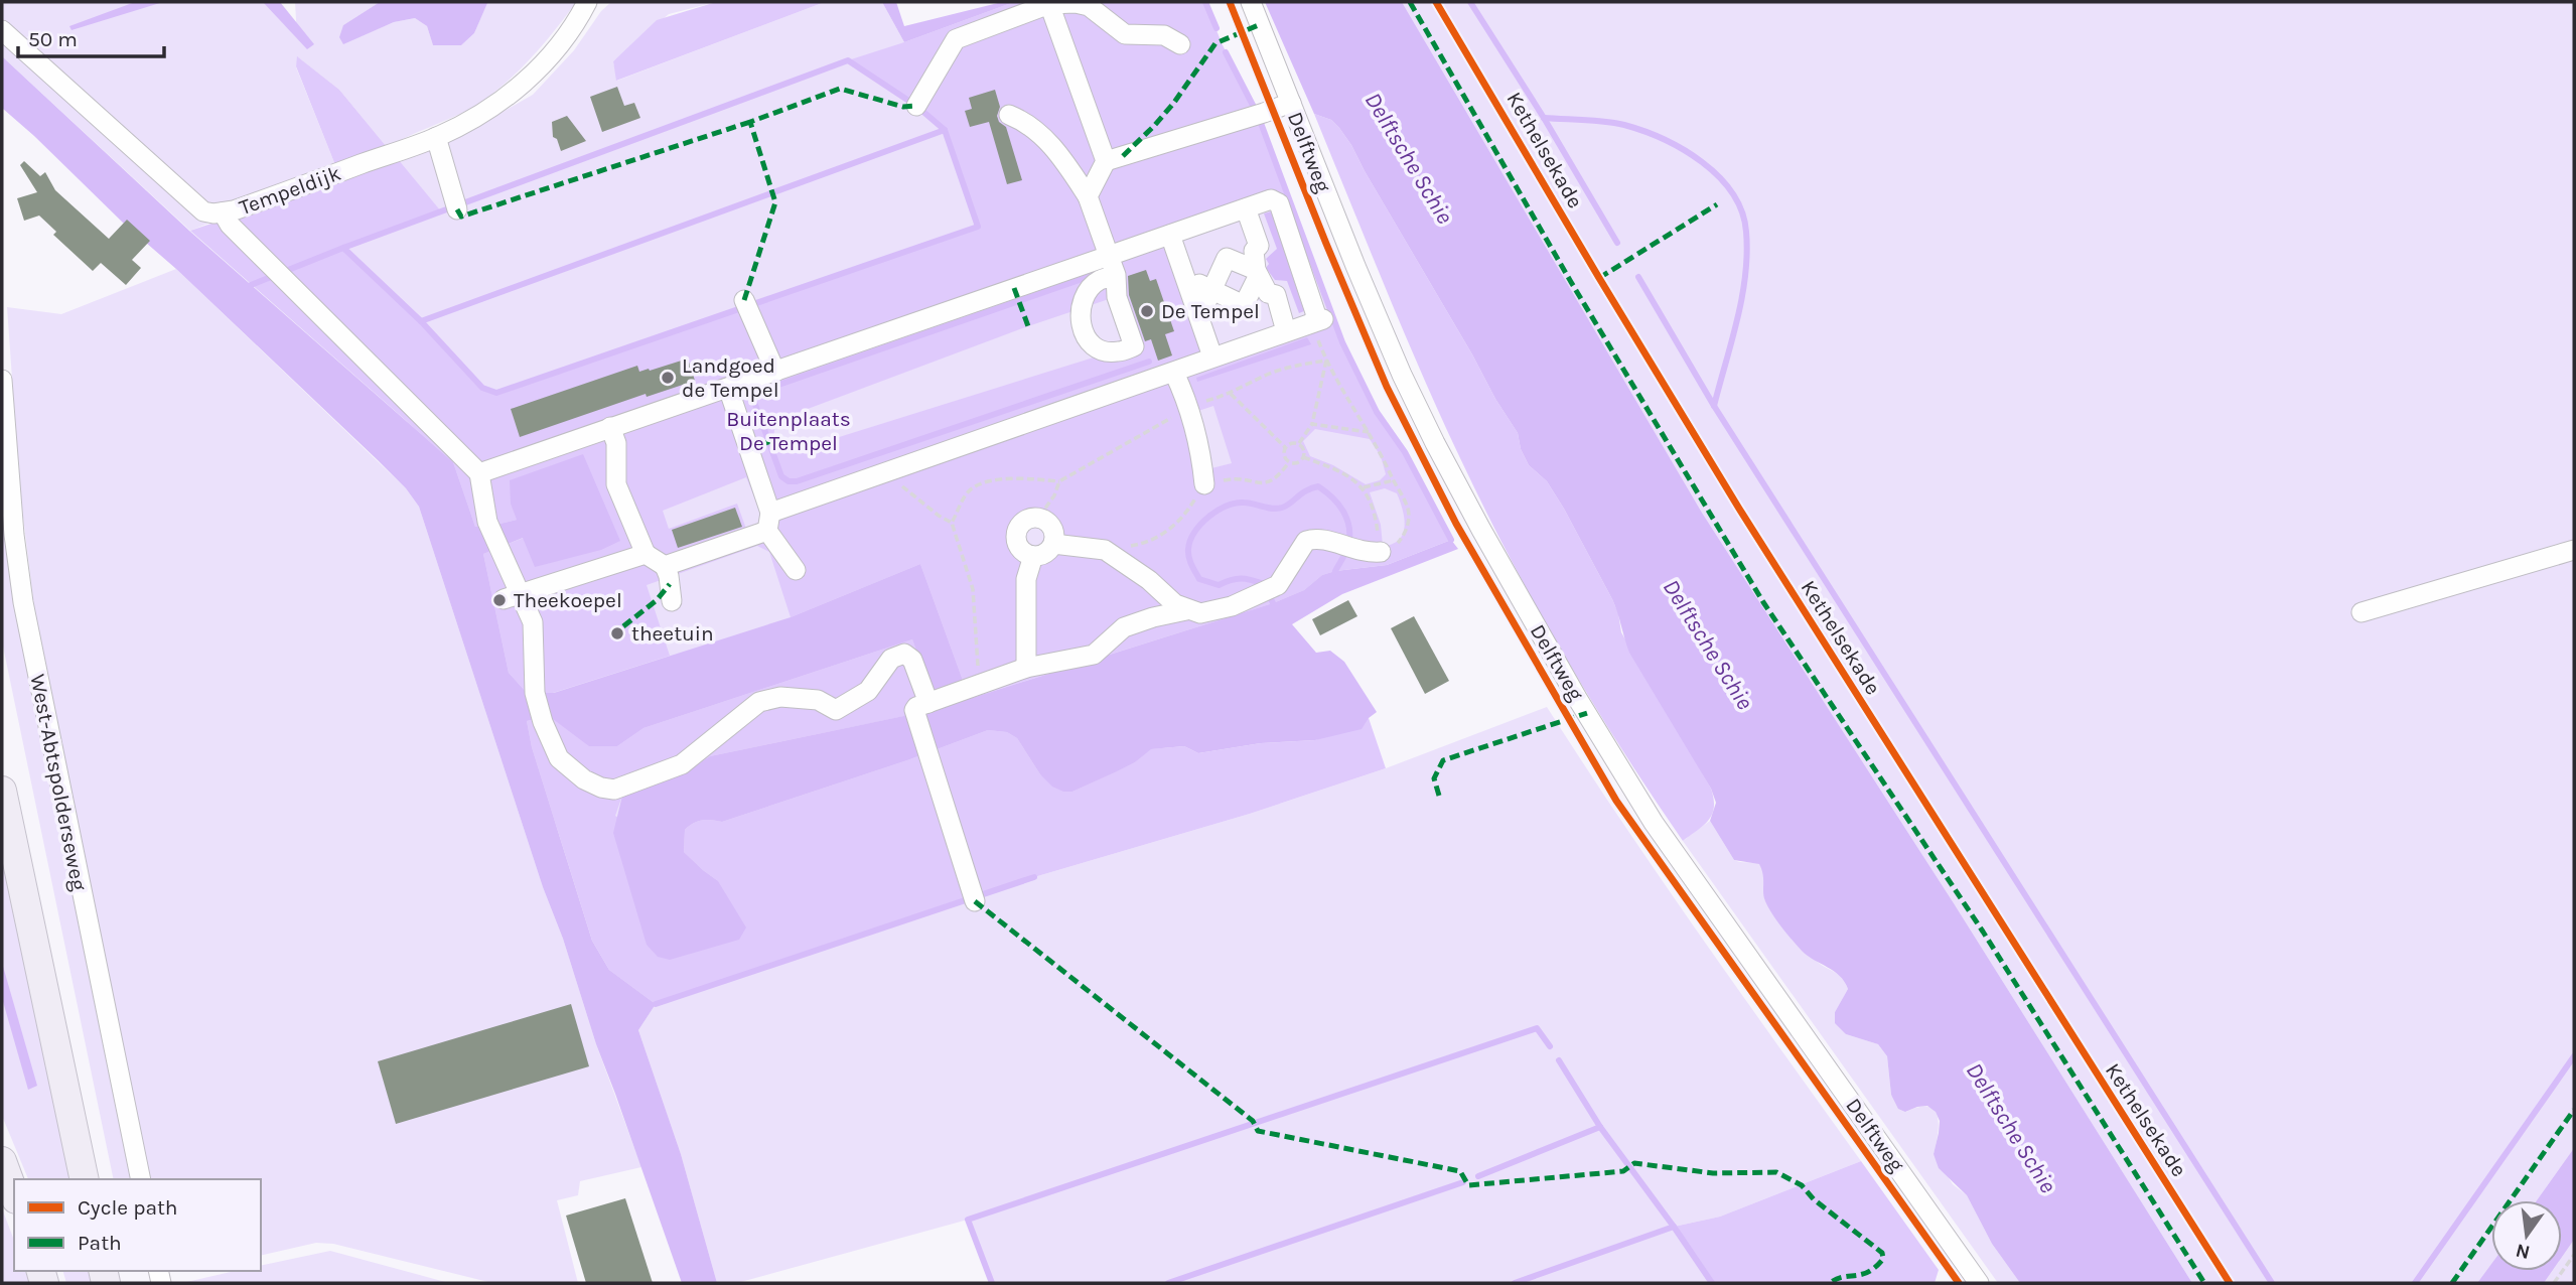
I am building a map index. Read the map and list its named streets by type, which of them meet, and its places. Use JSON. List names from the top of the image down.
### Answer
{
  "streets": {
    "street": ["Delftweg", "Tempeldijk", "West-Abtspolderseweg"],
    "cycle path": ["Kethelsekade"]
  },
  "water": ["Delftsche Schie"],
  "parks": ["Buitenplaats De Tempel"],
  "places": [
    "De Tempel",
    "Landgoed de Tempel",
    "Theekoepel",
    "theetuin"
  ],
  "legend": ["Cycle path", "Path"],
  "scale_bar": "50 m",
  "north": "bottom"
}
